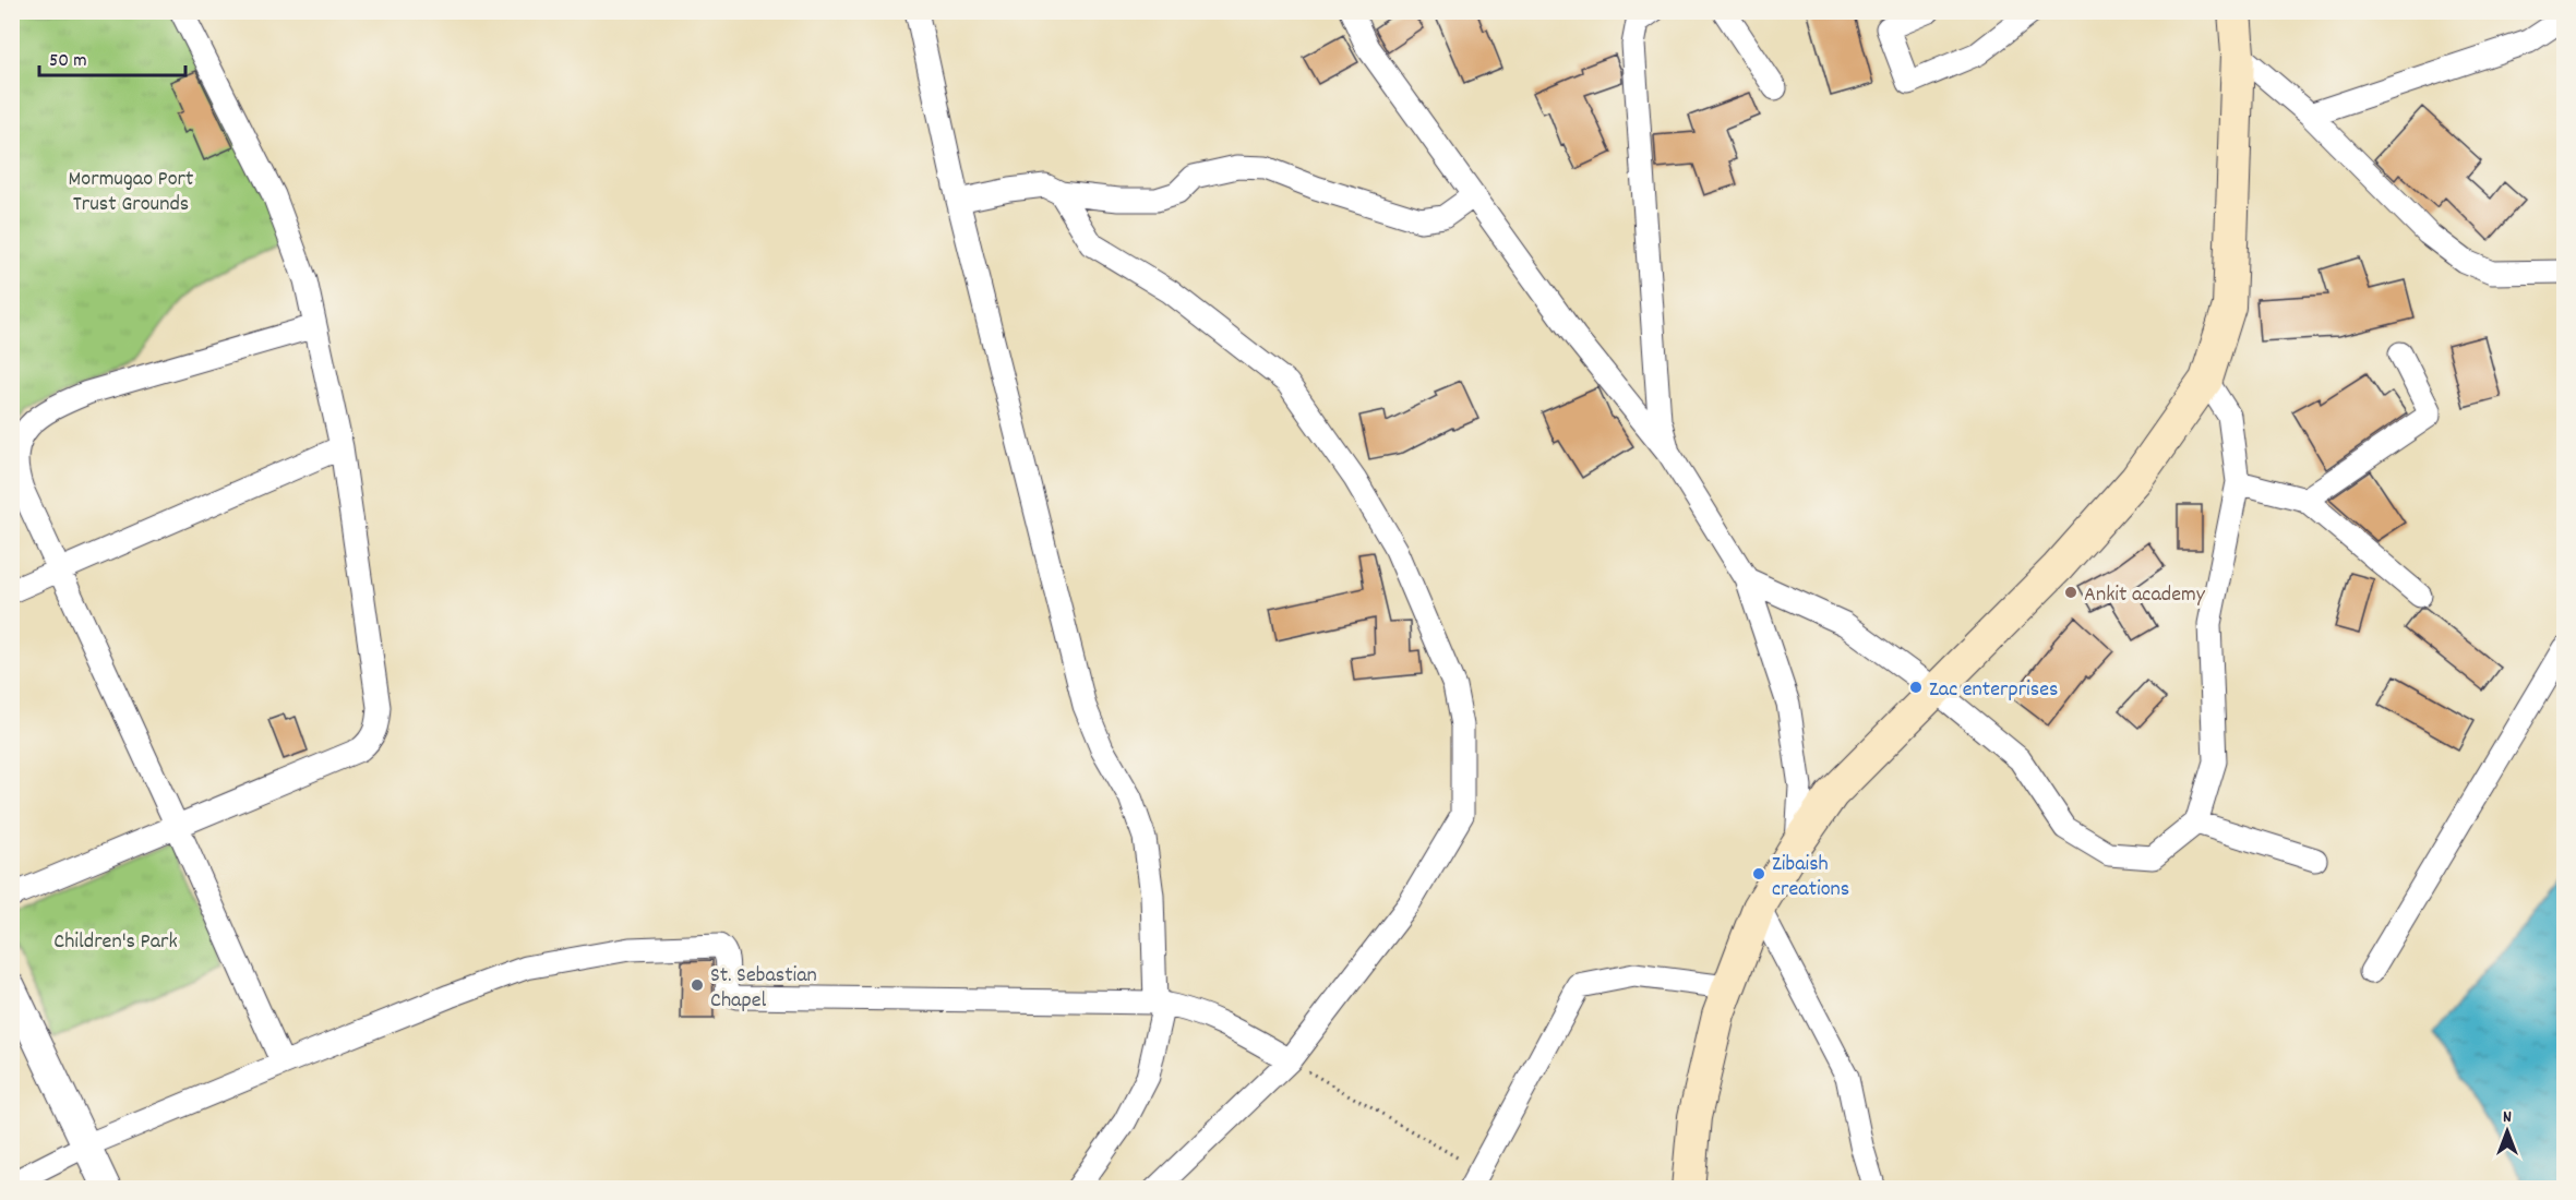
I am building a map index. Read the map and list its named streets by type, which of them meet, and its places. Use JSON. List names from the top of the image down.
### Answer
{
  "parks": ["Mormugao Port Trust Grounds", "Children's Park"],
  "places": [
    "Ankit academy",
    "Zac enterprises",
    "Zibaish creations",
    "St. Sebastian Chapel"
  ],
  "scale_bar": "50 m",
  "north": "top"
}
